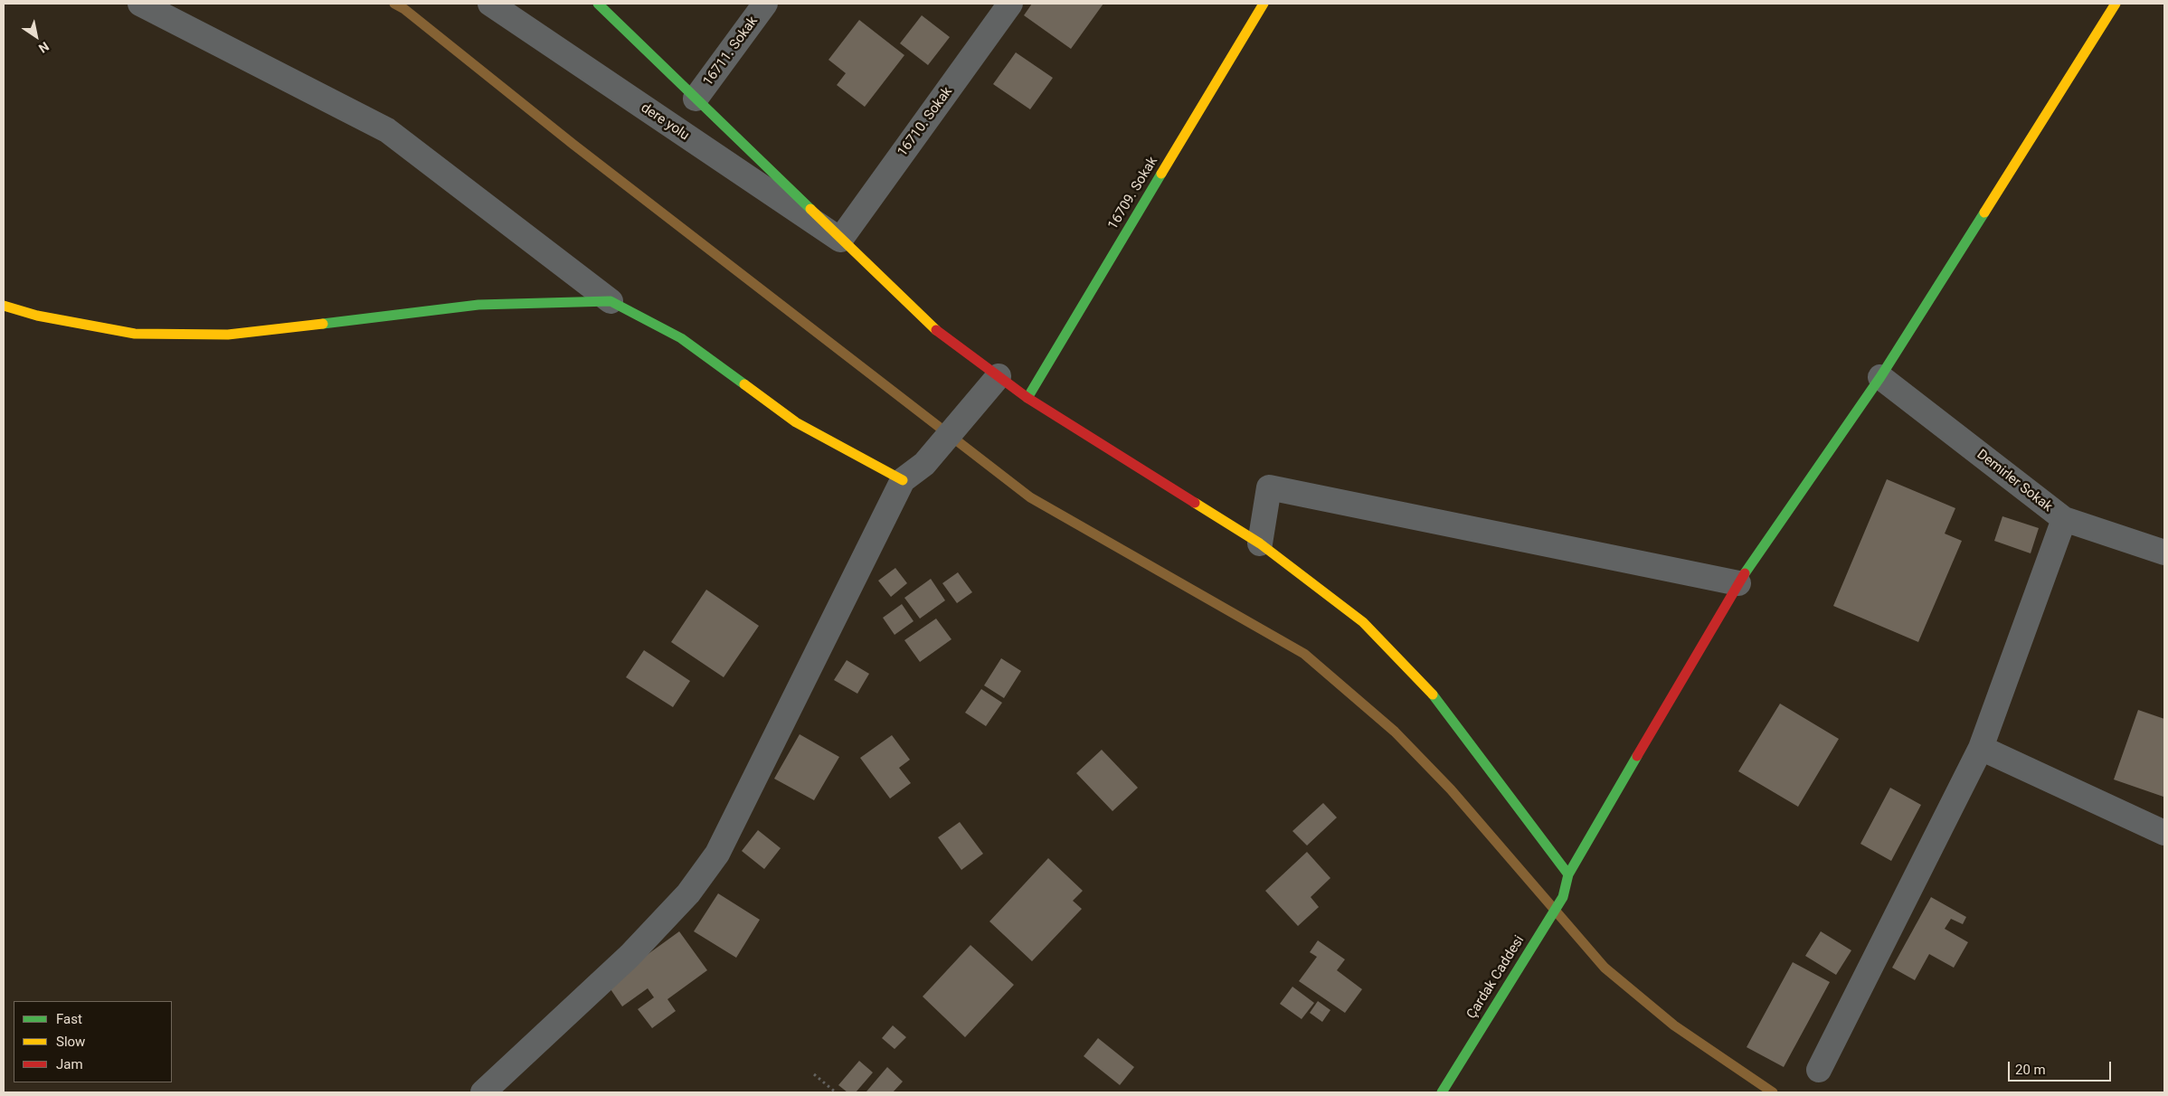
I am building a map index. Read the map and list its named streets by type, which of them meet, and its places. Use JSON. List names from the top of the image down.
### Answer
{
  "streets": {
    "street": [
      "16711. Sokak",
      "dere yolu",
      "16710. Sokak",
      "16709. Sokak",
      "Demirler Sokak",
      "Çardak Caddesi"
    ]
  },
  "crossings": [
    ["dere yolu", "16710. Sokak"],
    ["Demirler Sokak", "Çardak Caddesi"]
  ],
  "legend": ["Fast", "Slow", "Jam"],
  "scale_bar": "20 m",
  "north": "bottom right"
}
